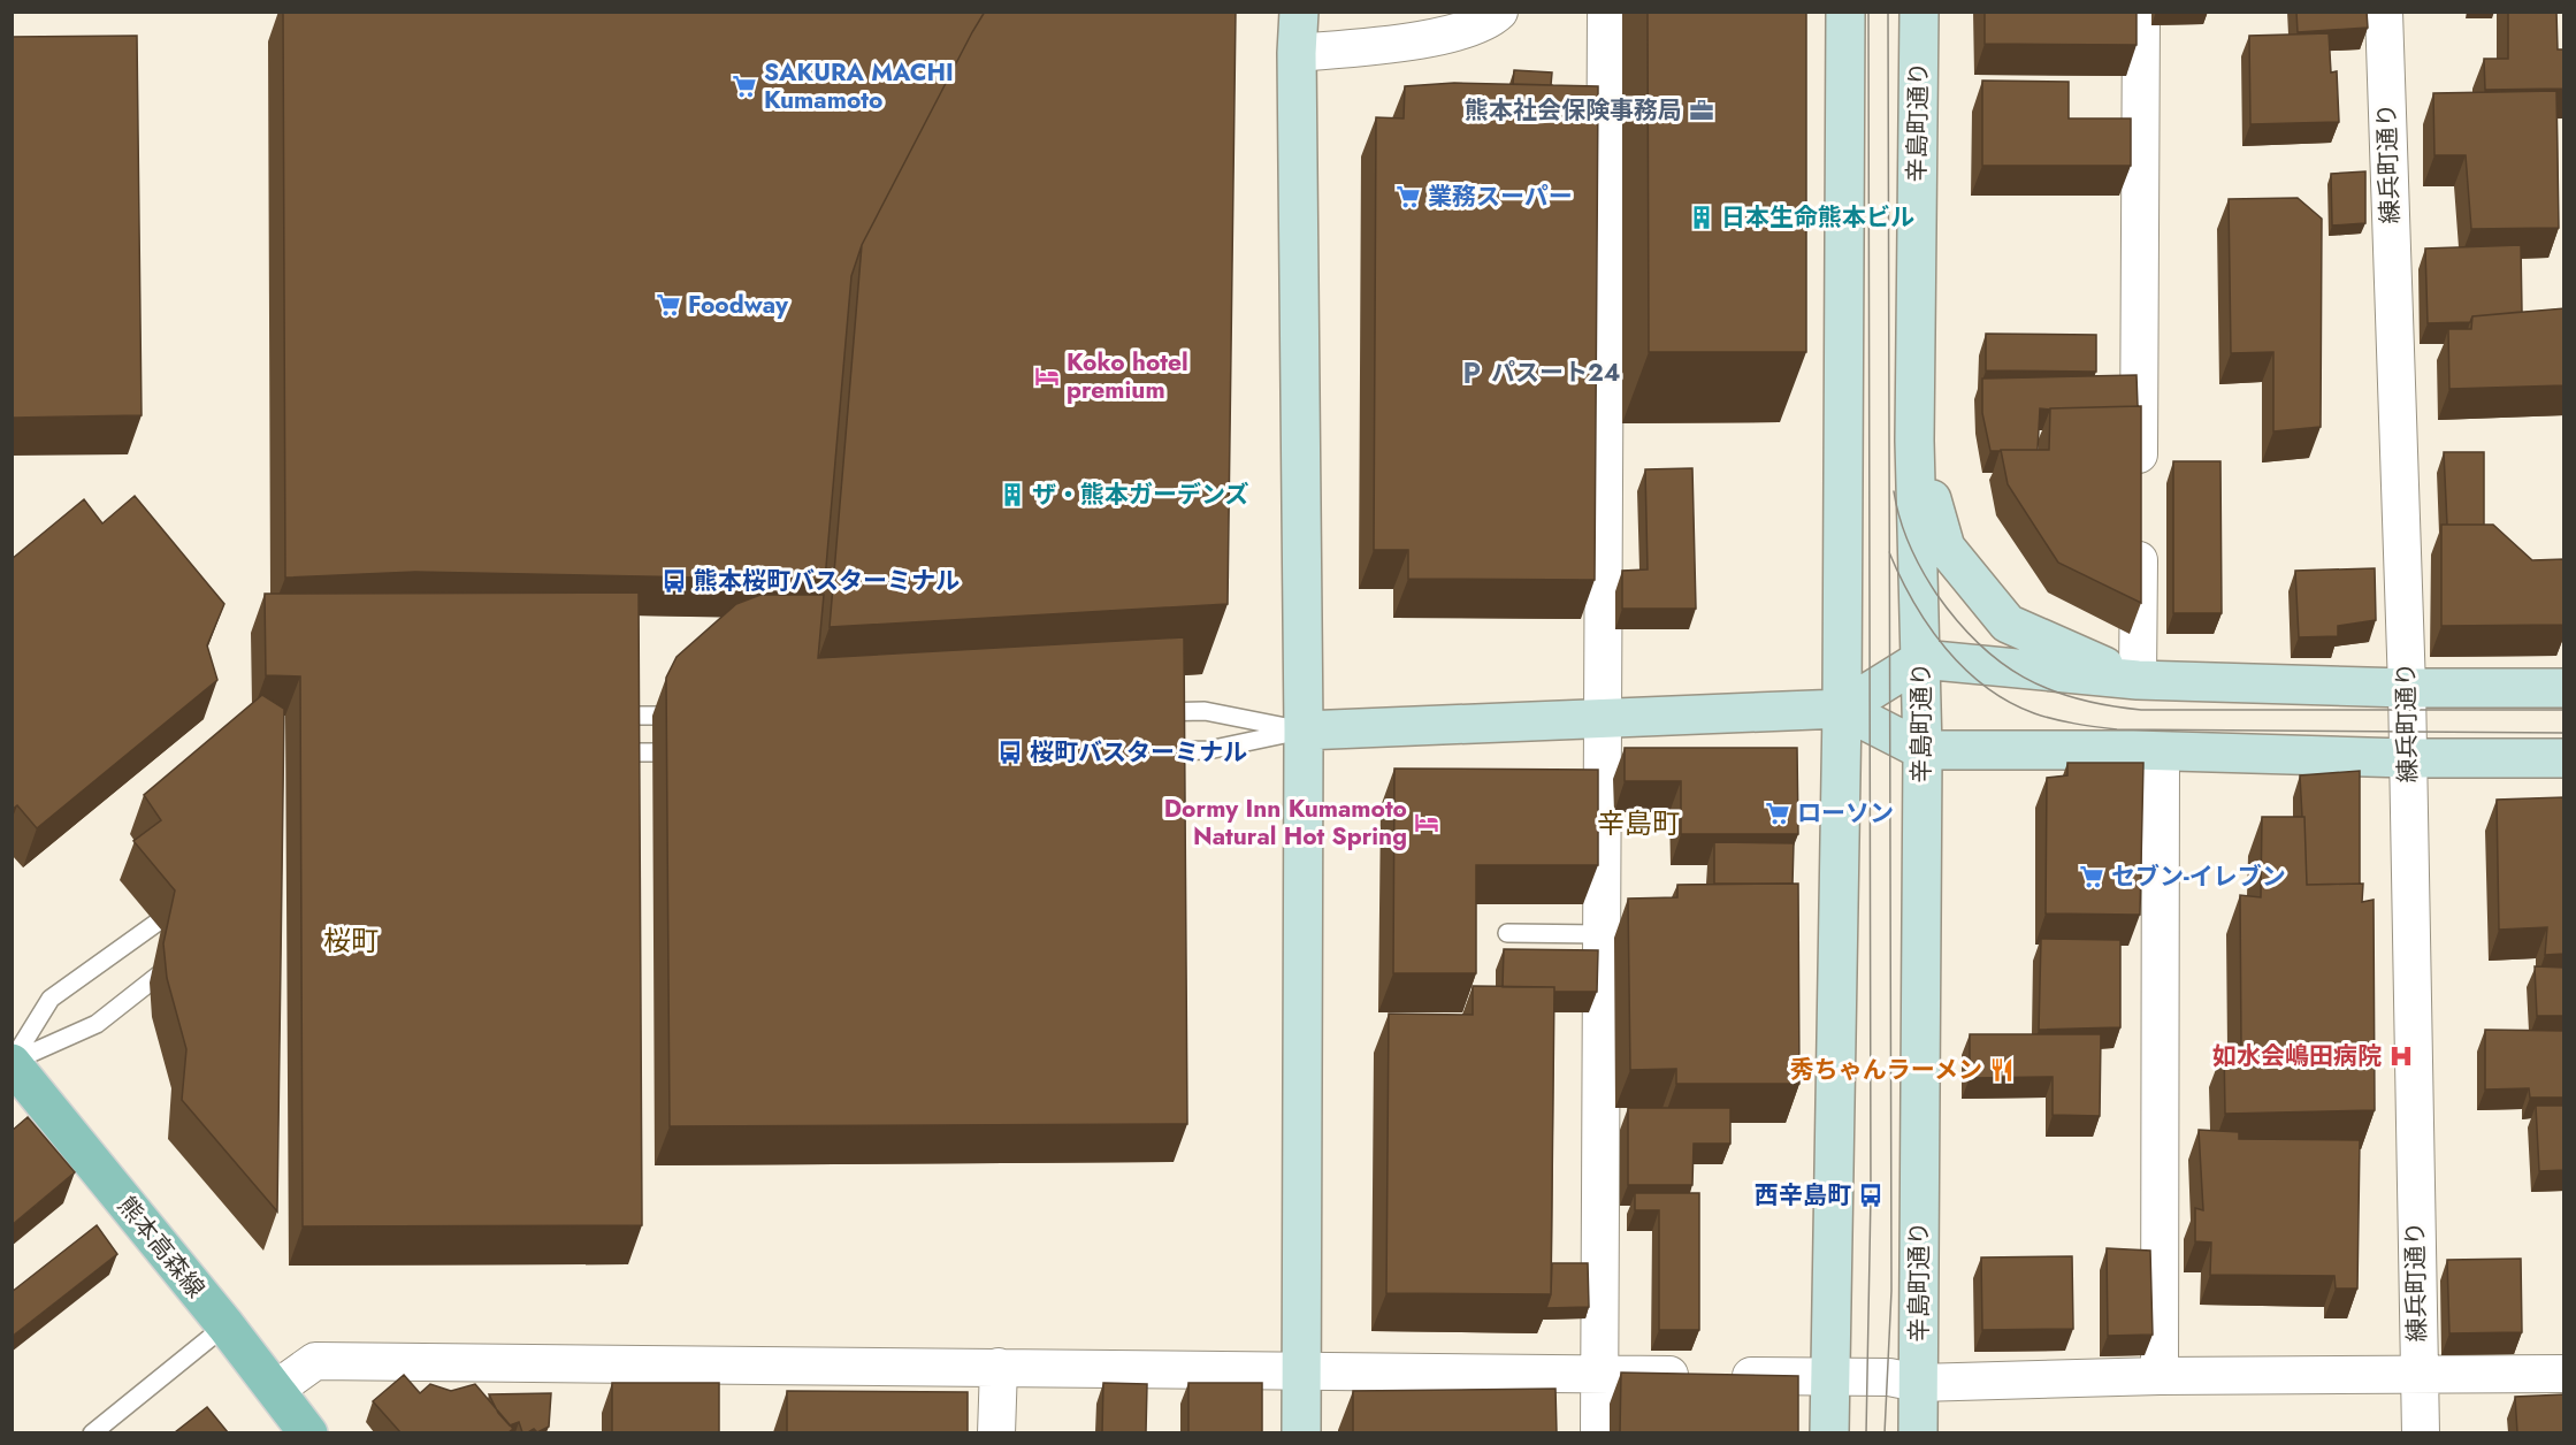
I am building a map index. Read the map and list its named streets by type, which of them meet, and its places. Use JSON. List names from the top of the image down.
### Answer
{
  "streets": {
    "main road": ["熊本高森線"],
    "street": ["辛島町通り", "練兵町通り"]
  },
  "districts": ["辛島町", "桜町"],
  "places": {
    "supermarket": [
      "SAKURA MACHI Kumamoto",
      "業務スーパー",
      "Foodway",
      "ローソン",
      "セブン-イレブン"
    ],
    "office": ["熊本社会保険事務局"],
    "building": ["日本生命熊本ビル", "ザ・熊本ガーデンズ"],
    "parking": ["パスート24"],
    "hotel": ["Koko hotel premium", "Dormy Inn Kumamoto Natural Hot Spring"],
    "bus stop": ["熊本桜町バスターミナル", "桜町バスターミナル", "西辛島町"],
    "hospital": ["如水会嶋田病院"],
    "restaurant": ["秀ちゃんラーメン"]
  }
}
